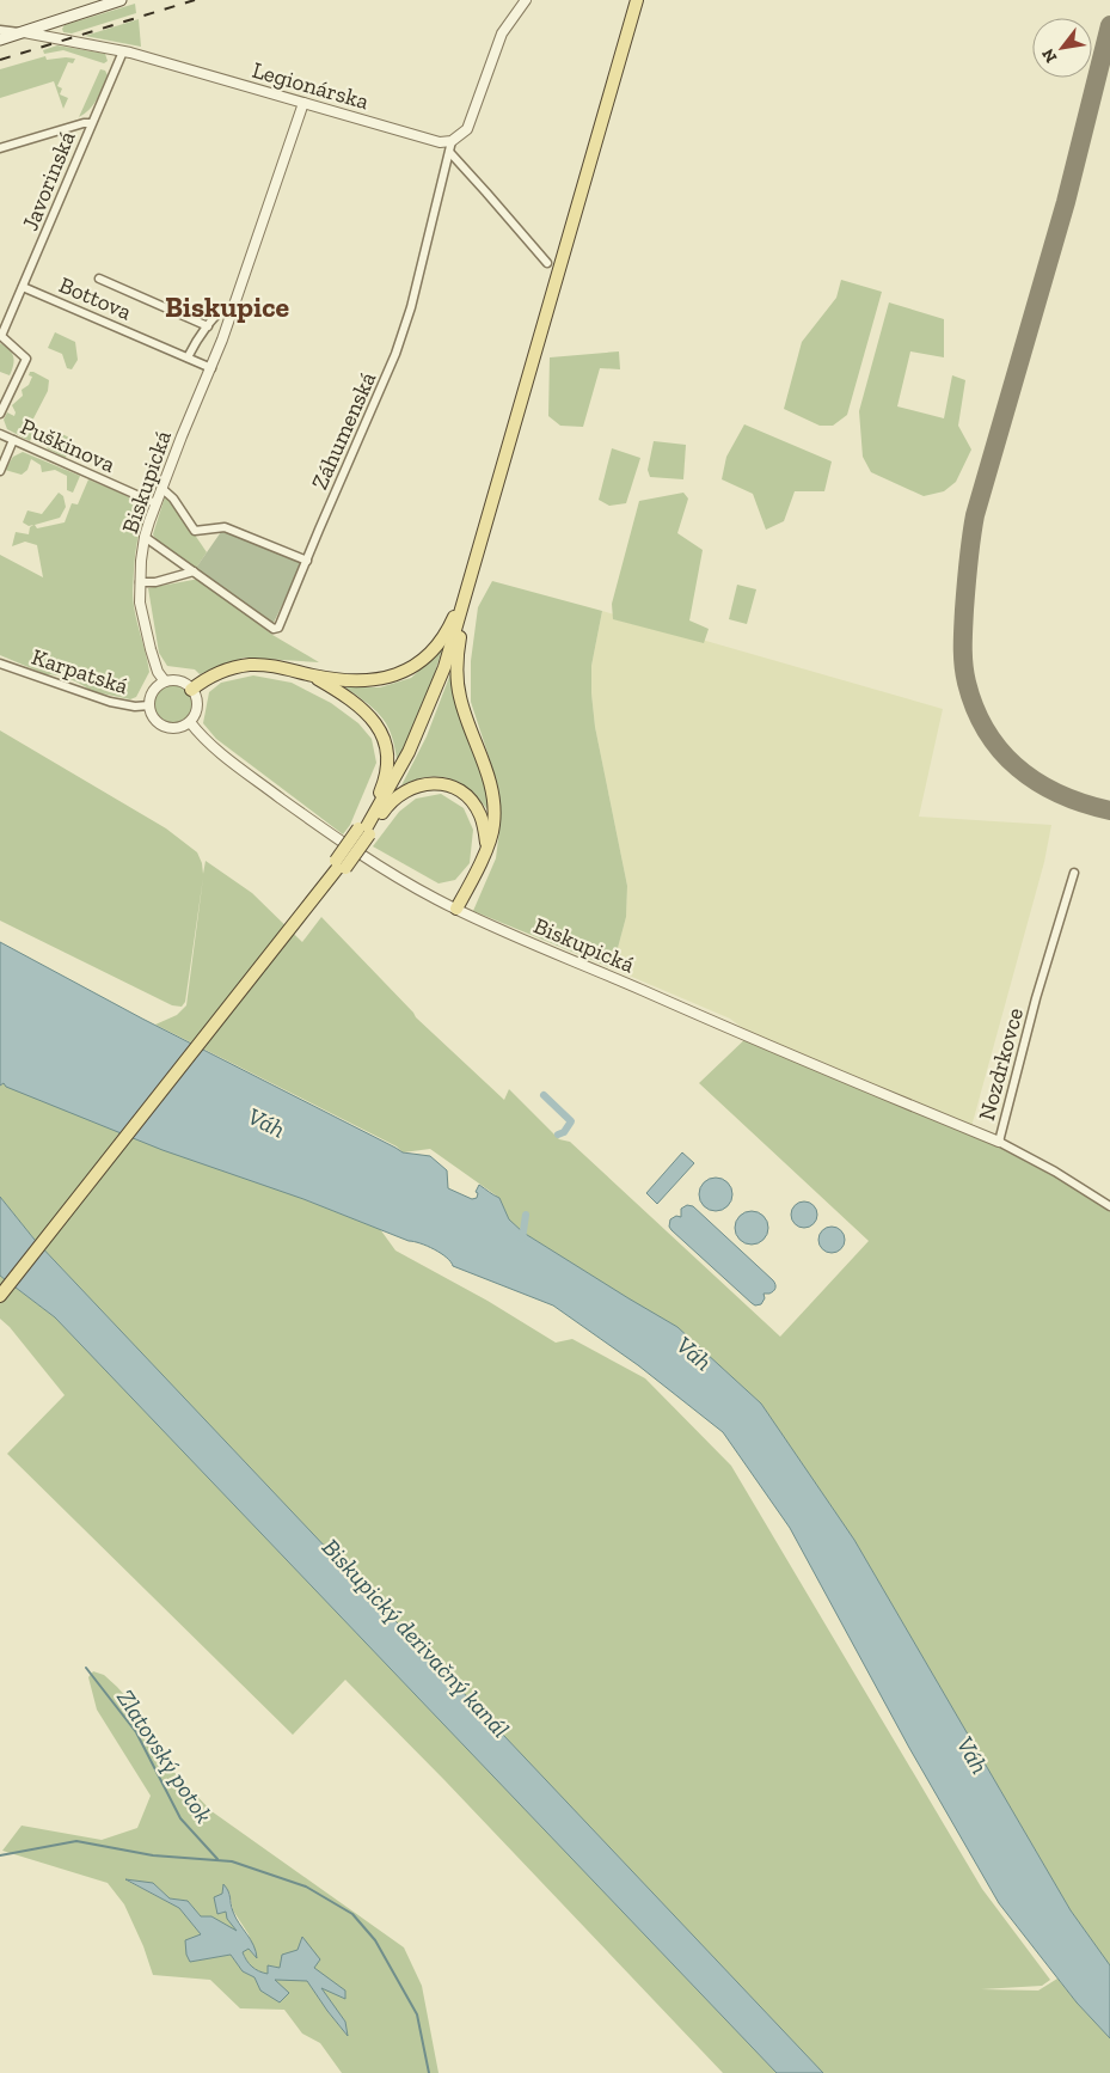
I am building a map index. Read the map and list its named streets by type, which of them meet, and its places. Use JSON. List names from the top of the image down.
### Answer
{
  "streets": {
    "street": [
      "Legionárska",
      "Javorinská",
      "Bottova",
      "Záhumenská",
      "Puškinova",
      "Biskupická",
      "Karpatská",
      "Nozdrkovce"
    ]
  },
  "crossings": [
    ["Legionárska", "Javorinská"],
    ["Legionárska", "Záhumenská"],
    ["Legionárska", "Biskupická"],
    ["Javorinská", "Bottova"],
    ["Záhumenská", "Biskupická"],
    ["Puškinova", "Biskupická"],
    ["Biskupická", "Karpatská"],
    ["Biskupická", "Nozdrkovce"]
  ],
  "districts": ["Biskupice"],
  "water": ["Váh", "Biskupický derivačný kanál", "Zlatovský potok"],
  "north": "bottom left"
}
